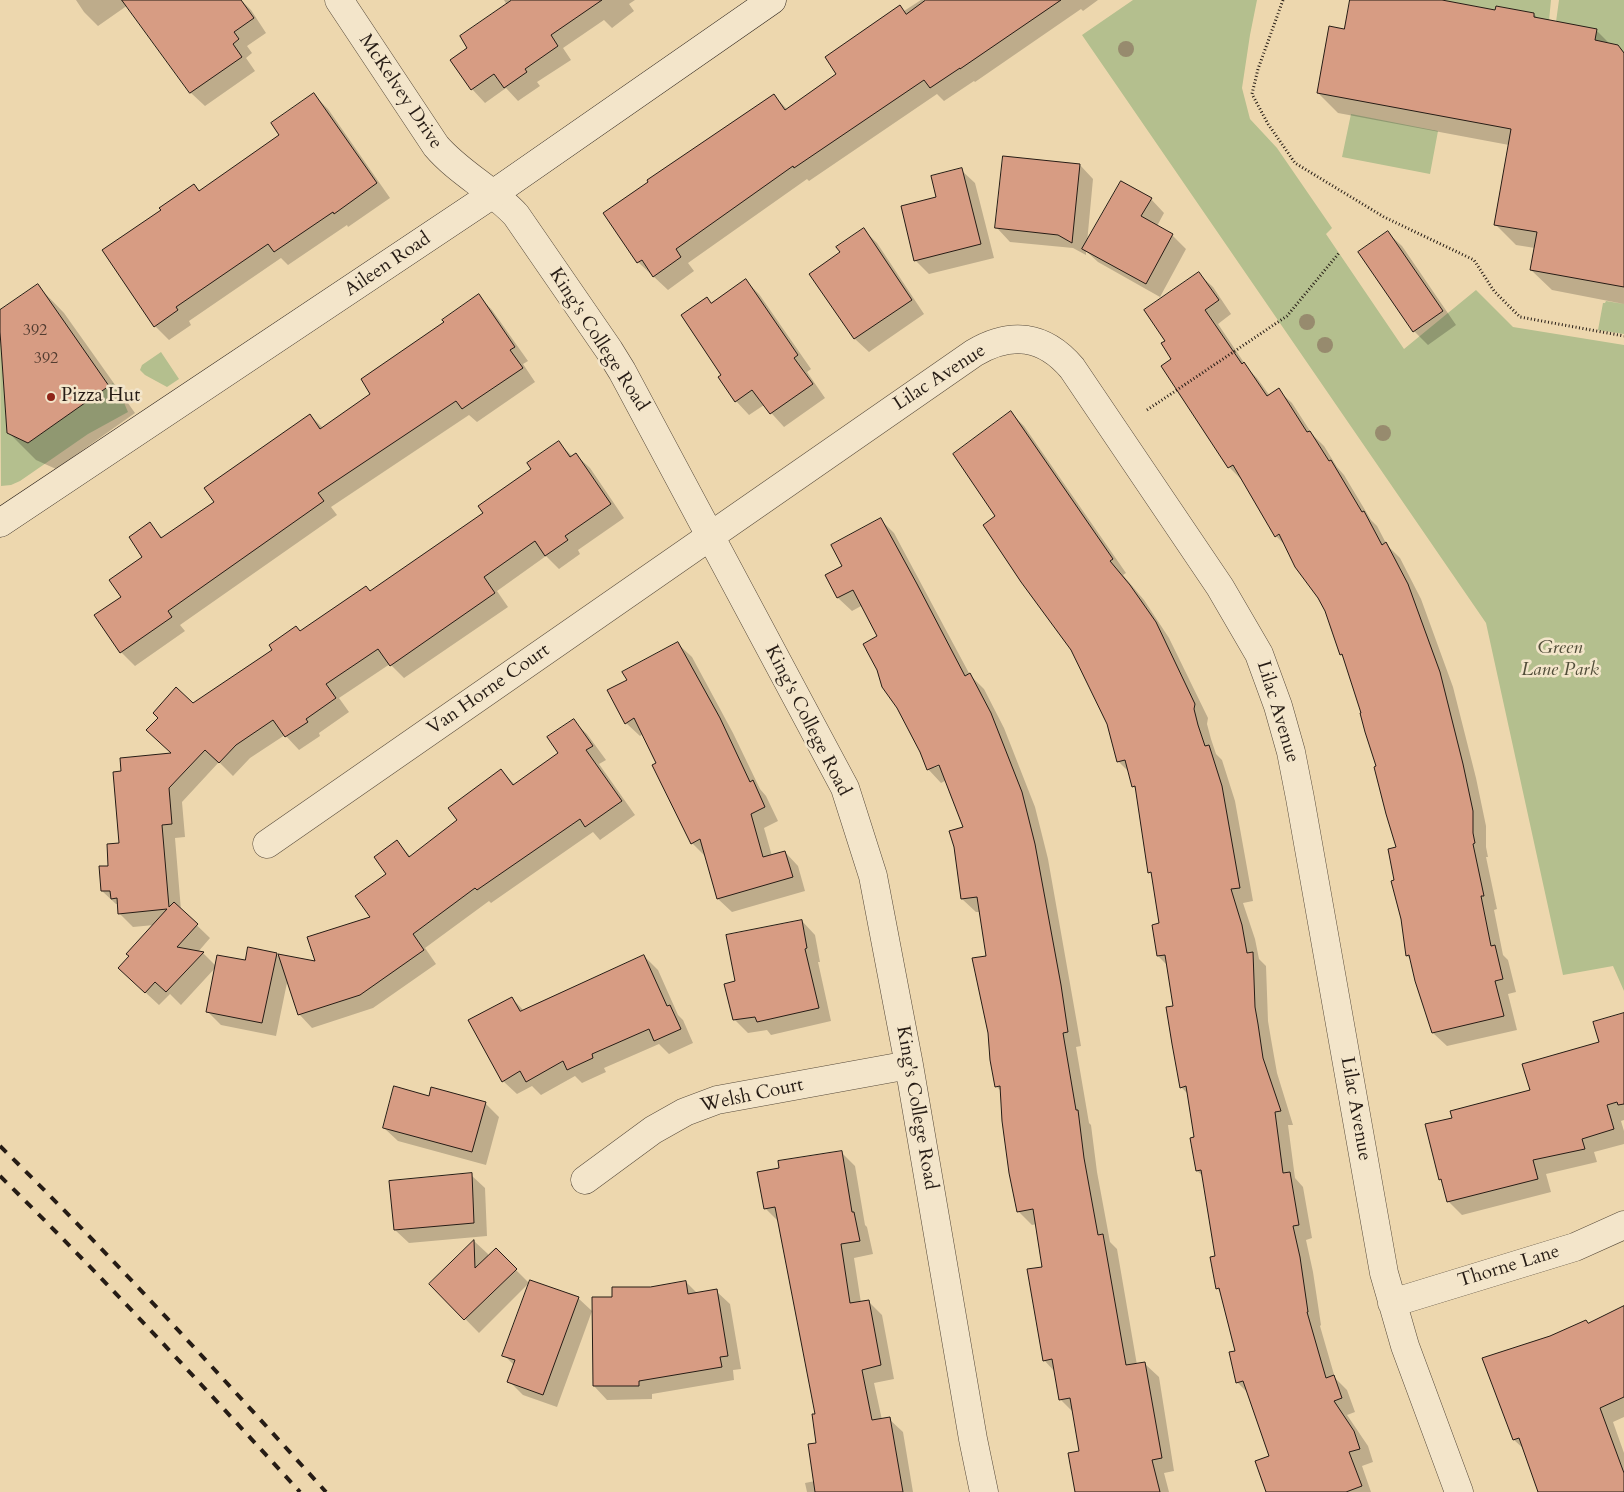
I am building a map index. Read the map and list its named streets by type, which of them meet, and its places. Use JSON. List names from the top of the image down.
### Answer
{
  "streets": {
    "street": [
      "McKelvey Drive",
      "Aileen Road",
      "King's College Road",
      "Lilac Avenue",
      "Van Horne Court",
      "Welsh Court",
      "Thorne Lane"
    ]
  },
  "crossings": [
    ["McKelvey Drive", "Aileen Road"],
    ["McKelvey Drive", "King's College Road"],
    ["Aileen Road", "King's College Road"],
    ["King's College Road", "Lilac Avenue"],
    ["King's College Road", "Van Horne Court"],
    ["King's College Road", "Welsh Court"],
    ["Lilac Avenue", "Van Horne Court"],
    ["Lilac Avenue", "Thorne Lane"]
  ],
  "parks": ["Green Lane Park"],
  "places": ["Pizza Hut"],
  "house_numbers": ["392", "392"]
}
